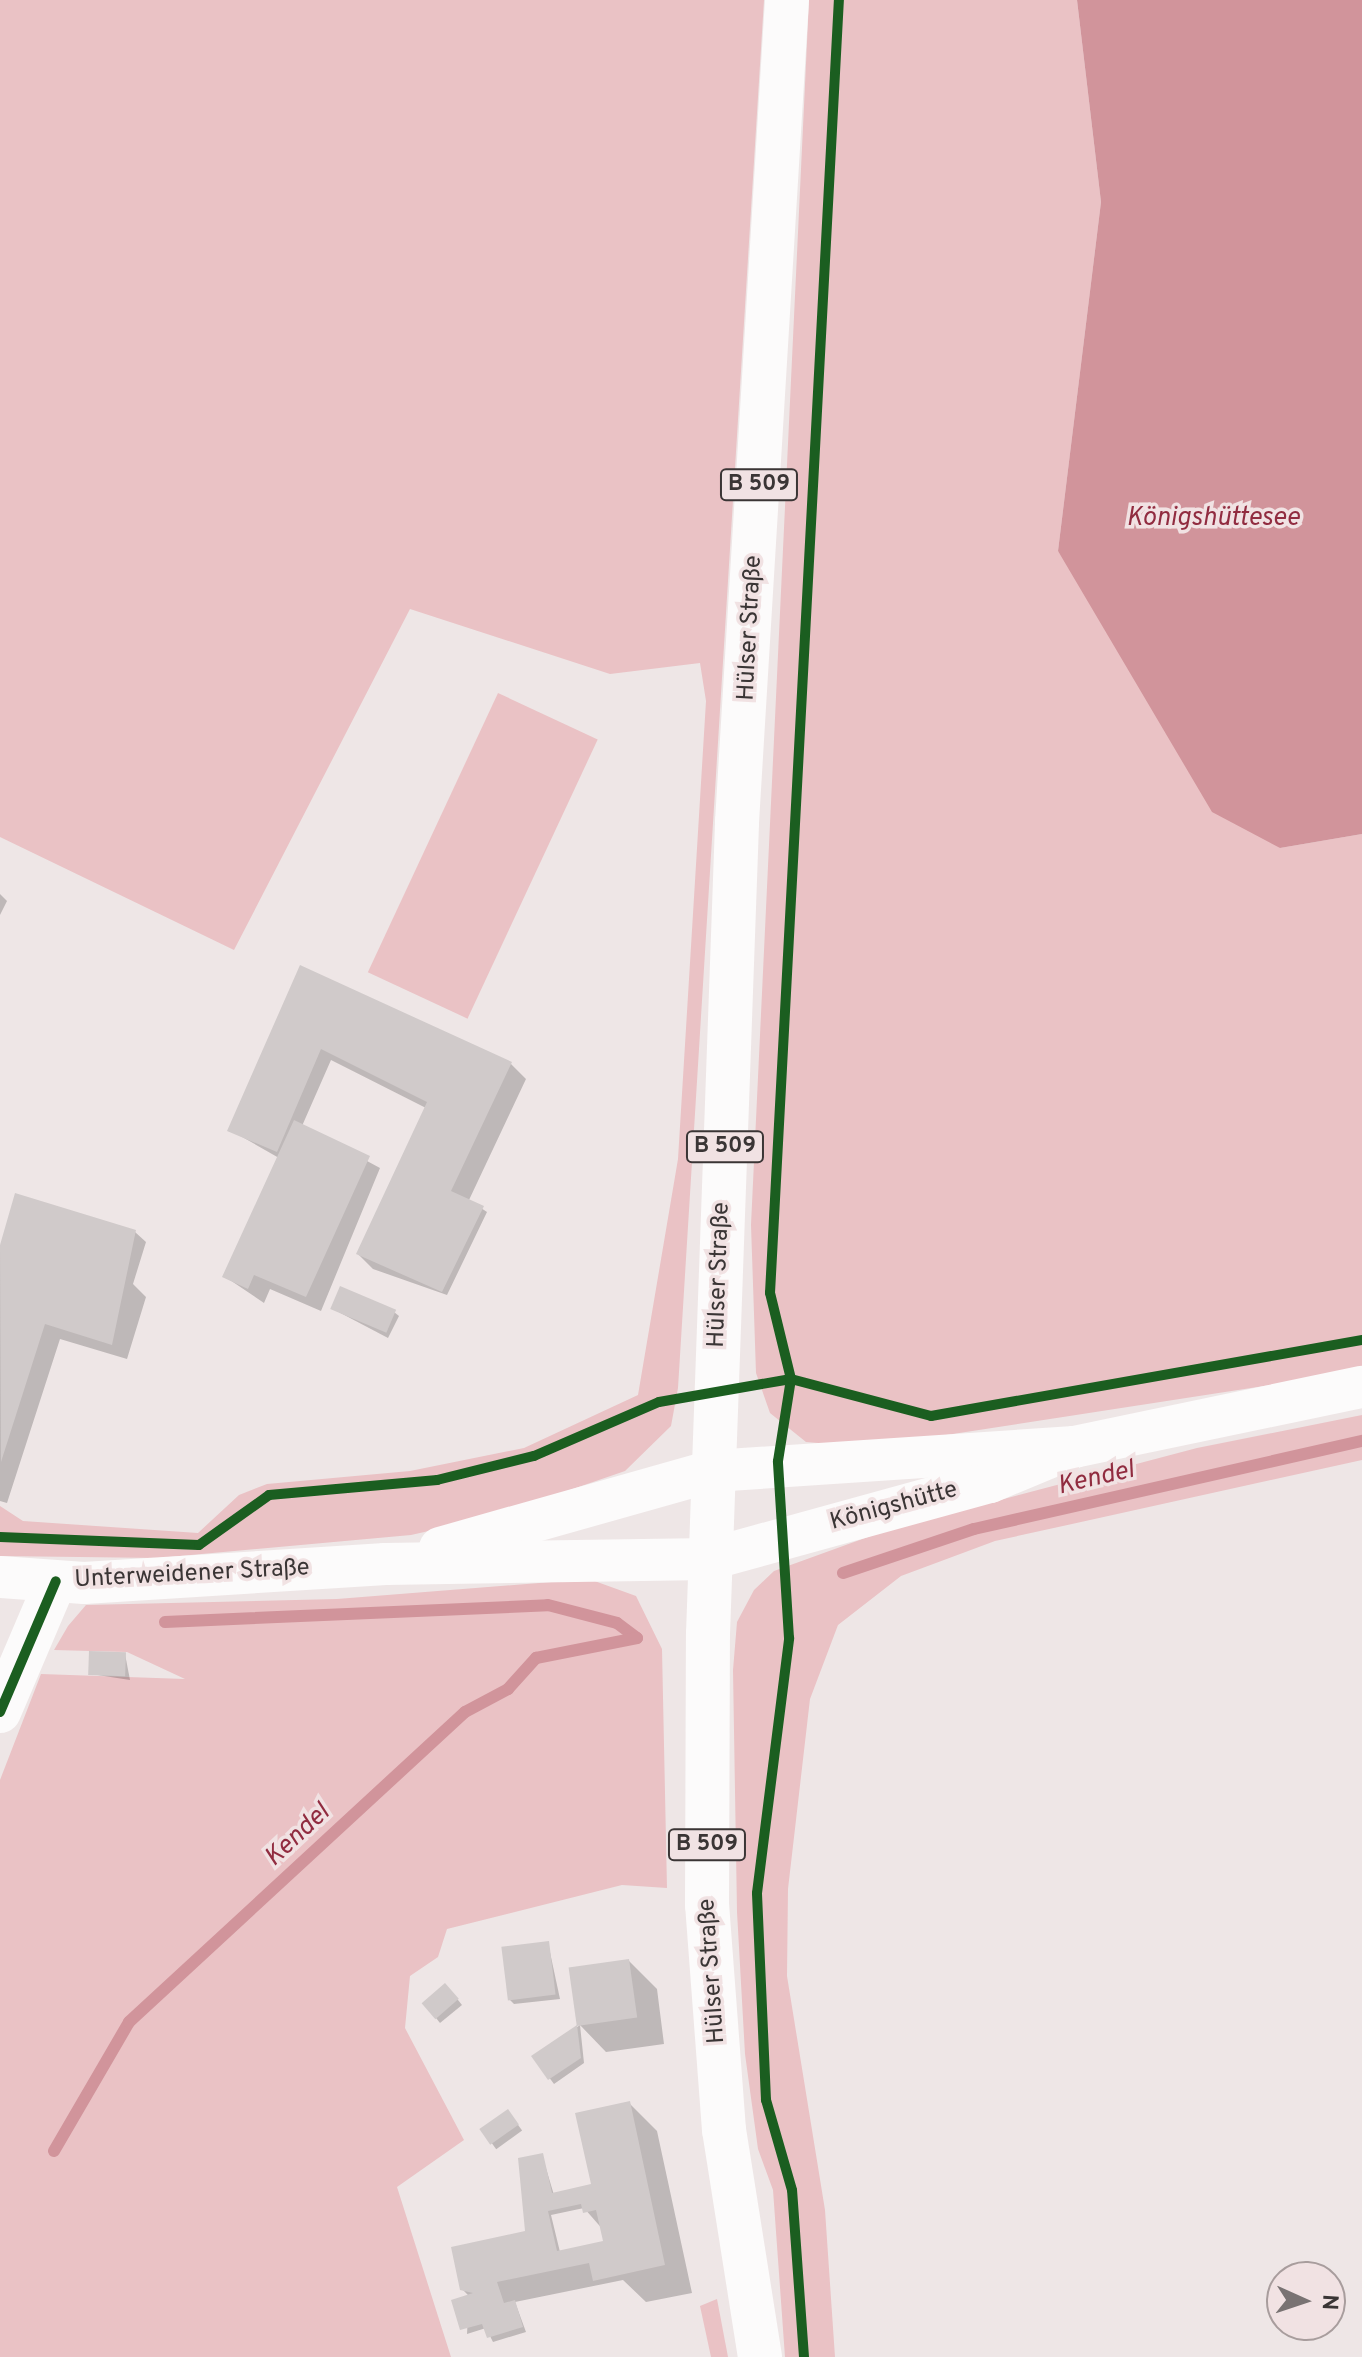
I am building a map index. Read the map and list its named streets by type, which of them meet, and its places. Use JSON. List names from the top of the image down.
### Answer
{
  "streets": {
    "main road": ["B 509", "Hülser Straße"],
    "street": ["Königshütte", "Unterweidener Straße"]
  },
  "crossings": [
    ["Hülser Straße", "Königshütte"],
    ["Hülser Straße", "Unterweidener Straße"],
    ["Königshütte", "Unterweidener Straße"]
  ],
  "water": ["Königshüttesee", "Kendel"],
  "north": "right"
}
